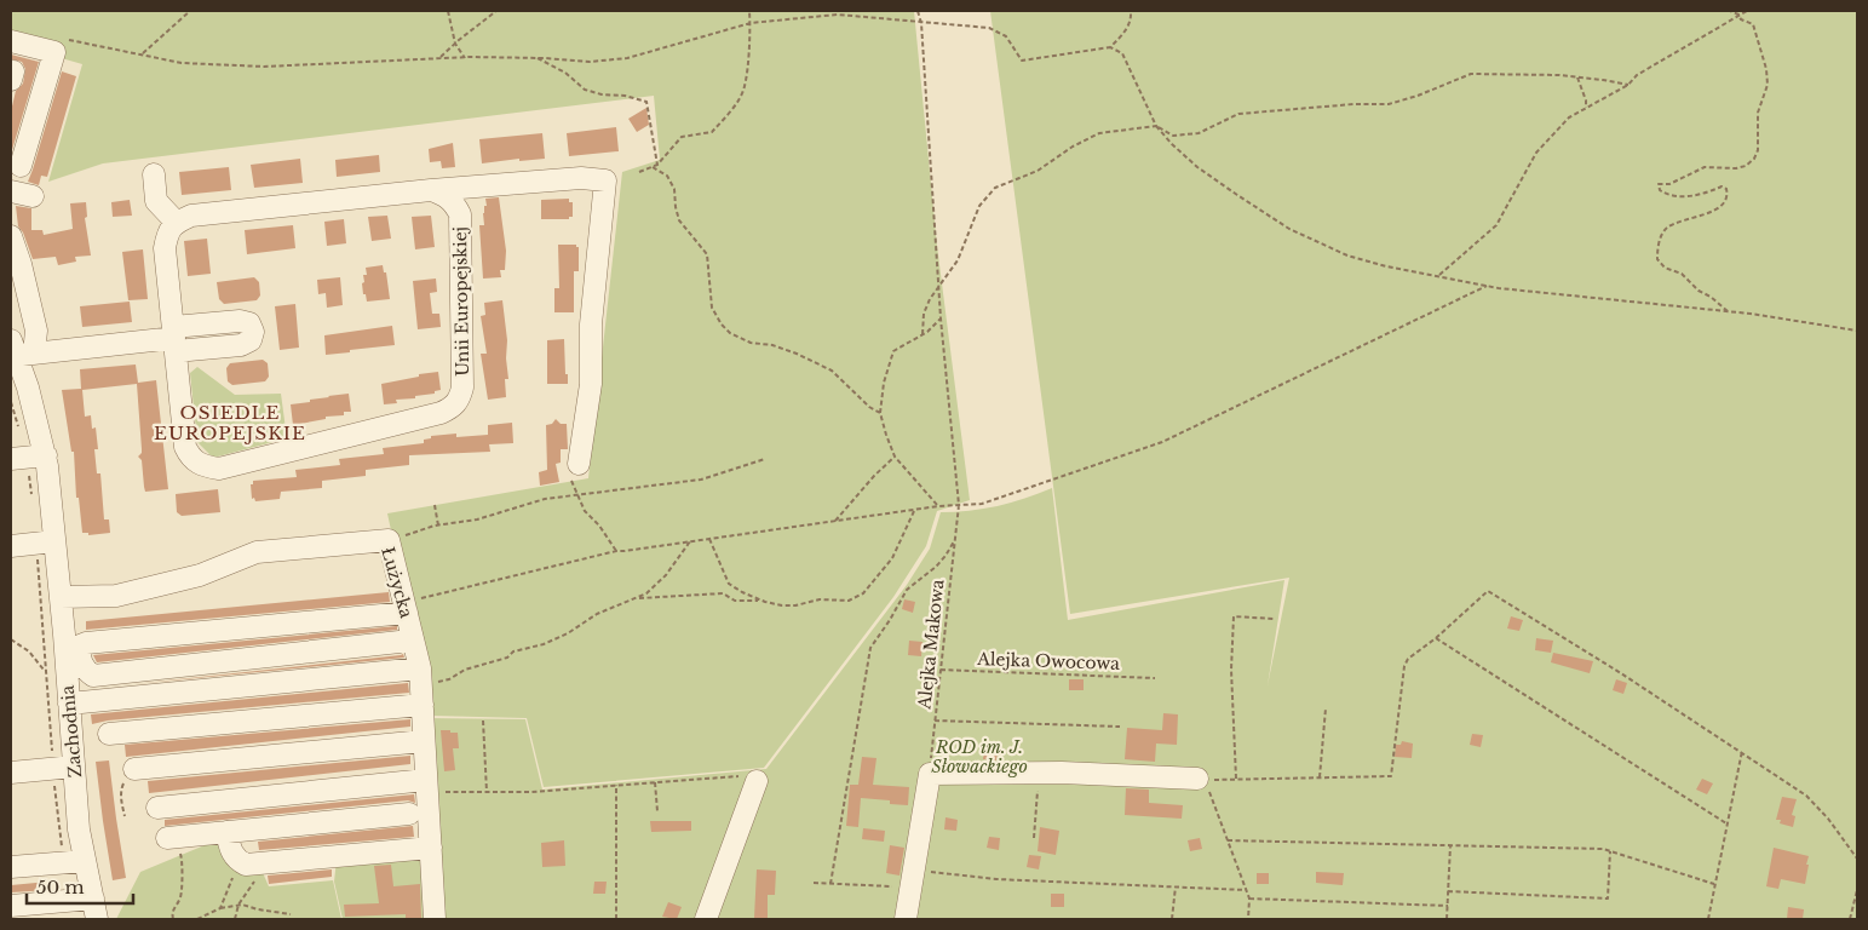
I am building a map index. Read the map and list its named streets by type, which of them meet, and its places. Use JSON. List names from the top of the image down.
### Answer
{
  "streets": {
    "street": ["Unii Europejskiej", "Łużycka", "Zachodnia"],
    "path": ["Alejka Makowa", "Alejka Owocowa"]
  },
  "crossings": [
    ["Łużycka", "Zachodnia"],
    ["Alejka Makowa", "Alejka Owocowa"]
  ],
  "districts": ["OSIEDLE EUROPEJSKIE"],
  "parks": ["ROD im. J. Słowackiego"],
  "scale_bar": "50 m"
}
